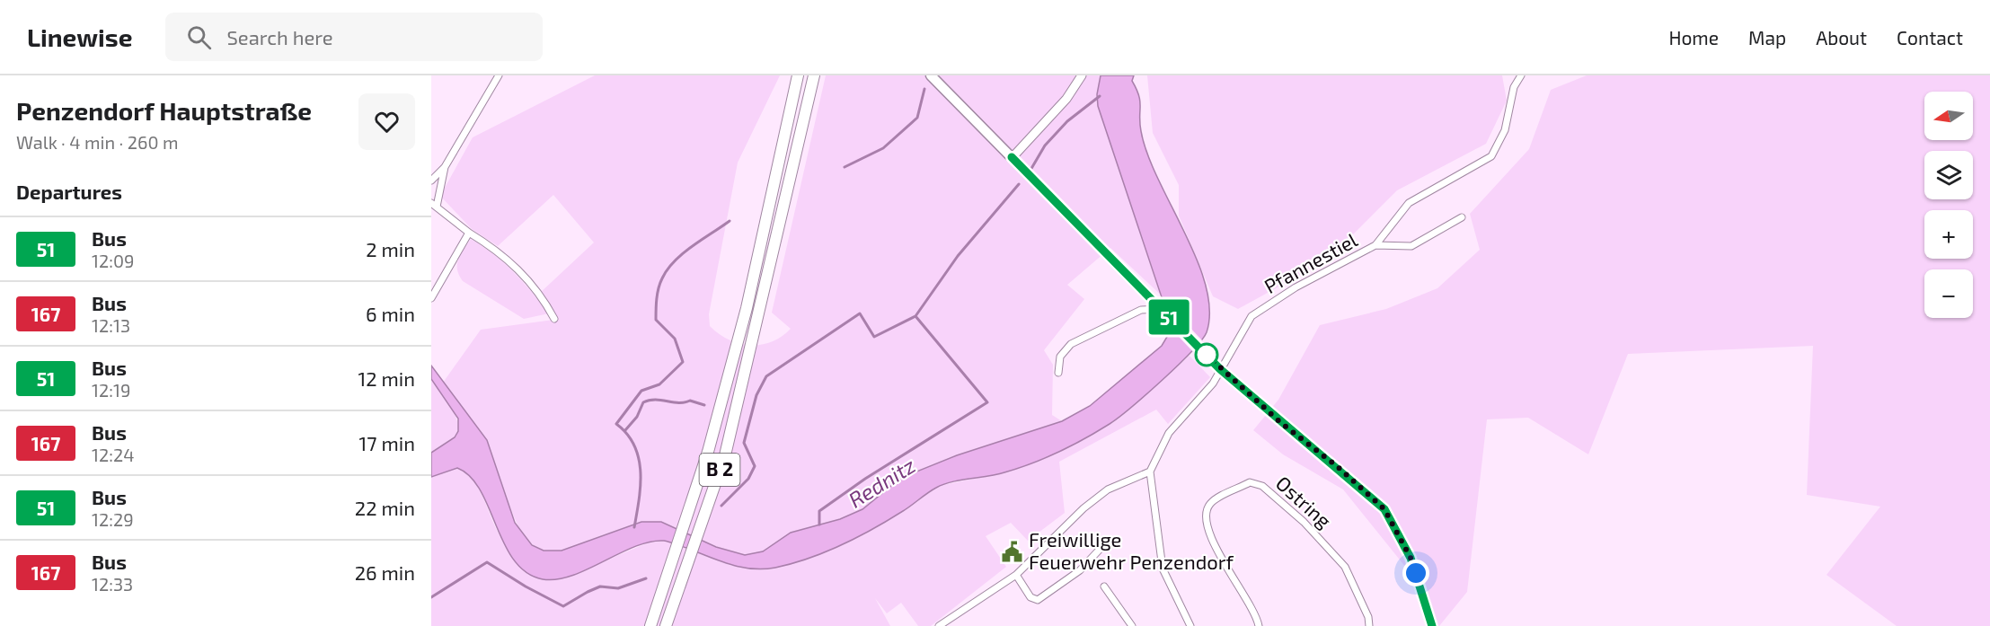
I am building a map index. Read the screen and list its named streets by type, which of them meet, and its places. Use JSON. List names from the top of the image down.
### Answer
{
  "streets": {
    "highway": ["B 2"],
    "street": ["Pfannestiel", "Ostring"]
  },
  "water": ["Rednitz"],
  "places": {
    "public building": ["Freiwillige Feuerwehr Penzendorf"]
  },
  "lines": ["bus line 51"],
  "north": "left",
  "page": {
    "header": "Linewise",
    "search": "Search here",
    "nav": [
      "Home",
      "Map",
      "About",
      "Contact"
    ],
    "heading": [
      ["Penzendorf Hauptstraße", "Walk · 4 min · 260 m"],
      "Departures"
    ],
    "on_map": "51",
    "map_buttons": ["+", "−"],
    "list": [
      {
        "mark": "51",
        "name": "Bus",
        "note": "12:09",
        "value": "2 min"
      },
      {
        "mark": "167",
        "name": "Bus",
        "note": "12:13",
        "value": "6 min"
      },
      {
        "mark": "51",
        "name": "Bus",
        "note": "12:19",
        "value": "12 min"
      },
      {
        "mark": "167",
        "name": "Bus",
        "note": "12:24",
        "value": "17 min"
      },
      {
        "mark": "51",
        "name": "Bus",
        "note": "12:29",
        "value": "22 min"
      },
      {
        "mark": "167",
        "name": "Bus",
        "note": "12:33",
        "value": "26 min"
      }
    ]
  }
}
